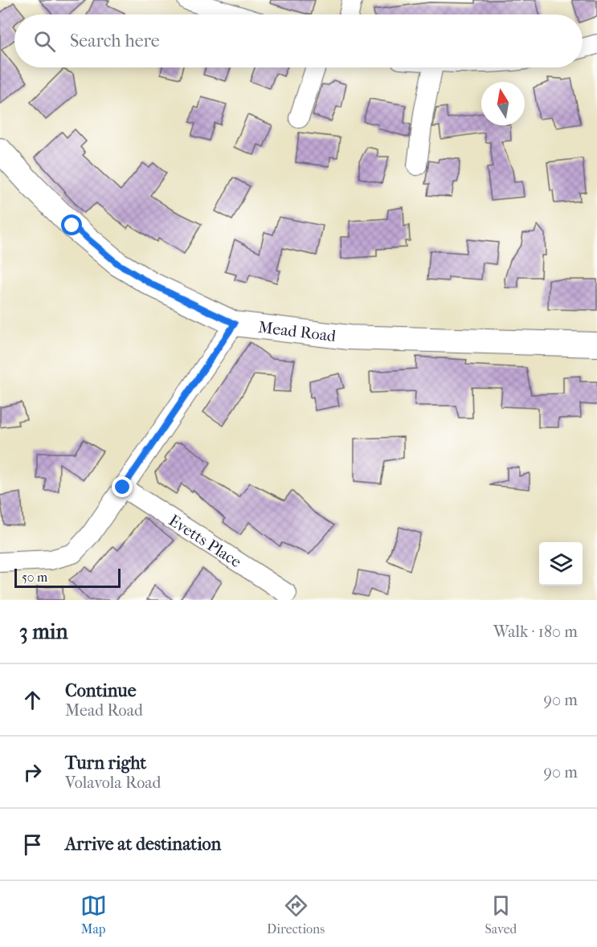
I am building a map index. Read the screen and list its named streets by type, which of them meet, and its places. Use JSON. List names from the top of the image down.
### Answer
{
  "streets": {
    "main road": ["Mead Road"],
    "street": ["Evetts Place"]
  },
  "scale_bar": "50 m",
  "north": "top",
  "page": {
    "search": "Search here",
    "scale": "50 m",
    "heading": ["3 min", "Walk · 180 m"],
    "list": [
      ["Continue", "Mead Road", "90 m"],
      ["Turn right", "Volavola Road", "90 m"],
      "Arrive at destination"
    ],
    "nav": ["Map", "Directions", "Saved"]
  }
}
